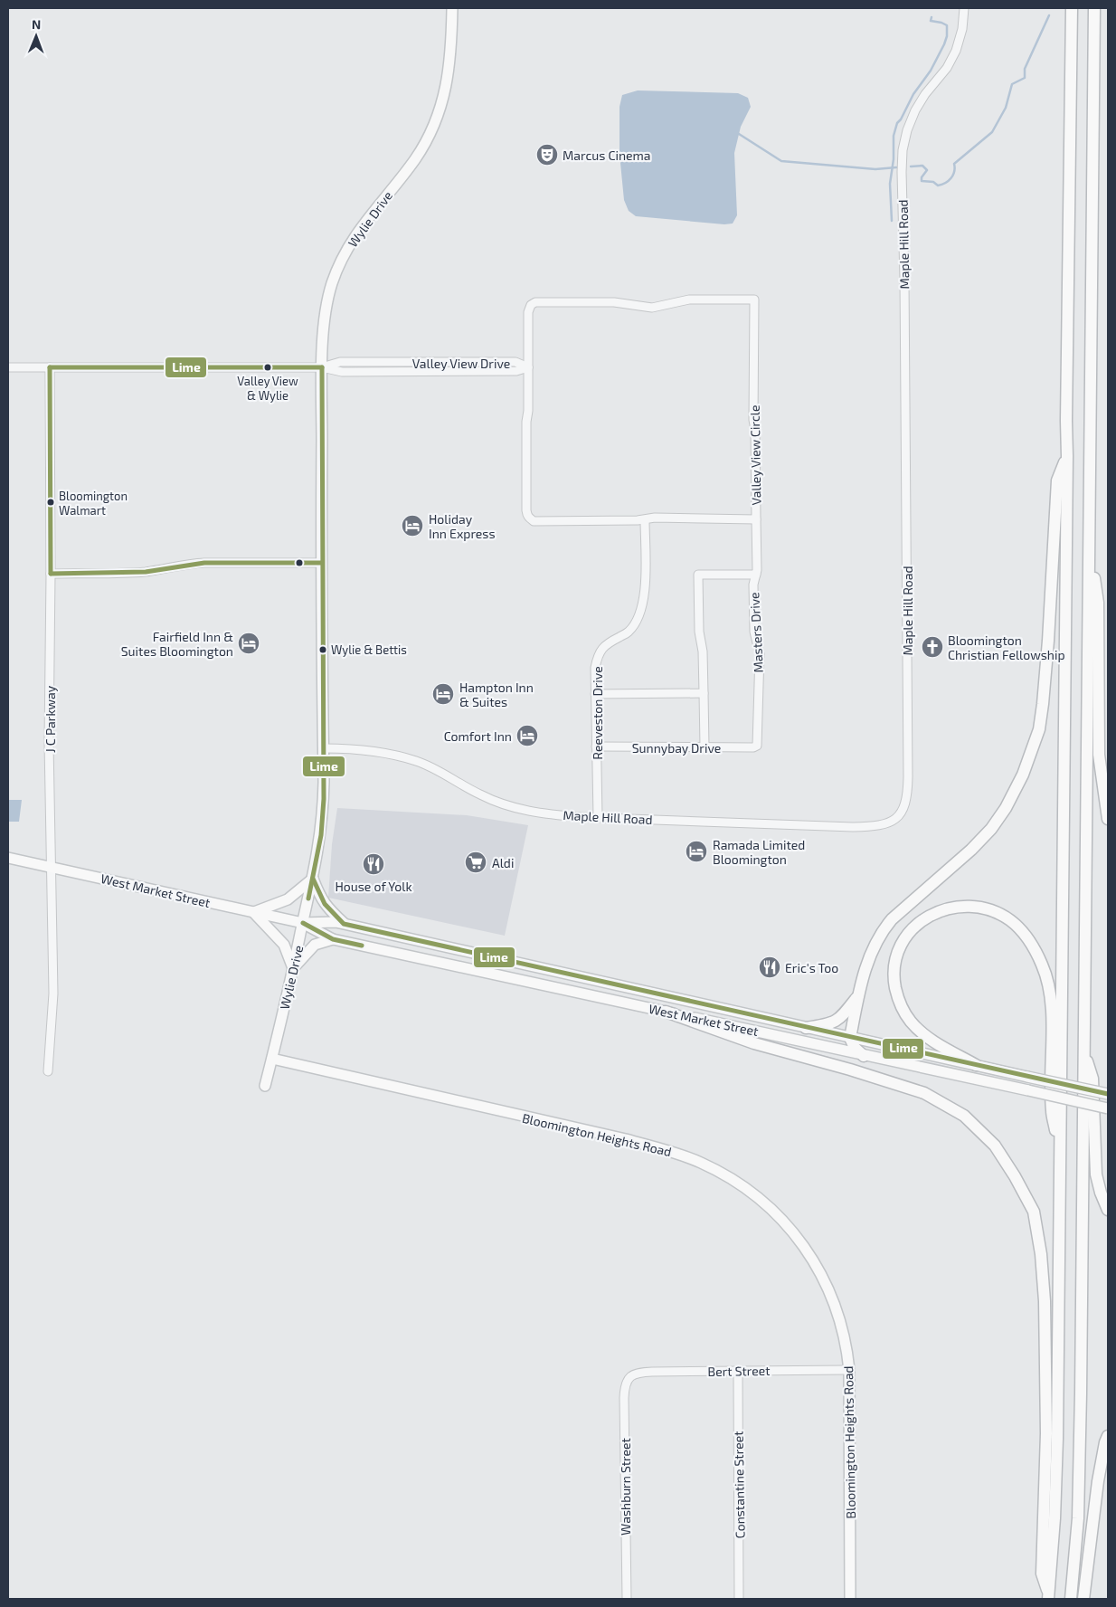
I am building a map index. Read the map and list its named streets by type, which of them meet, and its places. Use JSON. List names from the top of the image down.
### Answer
{
  "streets": {
    "main road": ["Wylie Drive", "West Market Street", "Bloomington Heights Road"],
    "street": [
      "Maple Hill Road",
      "Valley View Drive",
      "Valley View Circle",
      "Masters Drive",
      "Reeveston Drive",
      "J C Parkway",
      "Sunnybay Drive",
      "Bert Street",
      "Constantine Street",
      "Washburn Street"
    ]
  },
  "crossings": [
    ["Wylie Drive", "Maple Hill Road"],
    ["Wylie Drive", "Valley View Drive"],
    ["Wylie Drive", "West Market Street"],
    ["Wylie Drive", "Bloomington Heights Road"],
    ["Maple Hill Road", "Reeveston Drive"],
    ["Valley View Drive", "Valley View Circle"],
    ["Valley View Drive", "J C Parkway"],
    ["Valley View Circle", "Masters Drive"],
    ["Valley View Circle", "Reeveston Drive"],
    ["Masters Drive", "Sunnybay Drive"],
    ["Reeveston Drive", "Sunnybay Drive"],
    ["J C Parkway", "West Market Street"],
    ["Bloomington Heights Road", "Bert Street"],
    ["Bert Street", "Constantine Street"],
    ["Bert Street", "Washburn Street"]
  ],
  "places": {
    "theatre": ["Marcus Cinema"],
    "other": ["Valley View & Wylie", "Bloomington Walmart", "Wylie & Bettis"],
    "hotel": [
      "Holiday Inn Express",
      "Fairfield Inn & Suites Bloomington",
      "Hampton Inn & Suites",
      "Comfort Inn",
      "Ramada Limited Bloomington"
    ],
    "church": ["Bloomington Christian Fellowship"],
    "supermarket": ["Aldi"],
    "restaurant": ["House of Yolk", "Eric's Too"]
  },
  "lines": ["transit line Lime"],
  "north": "top"
}
